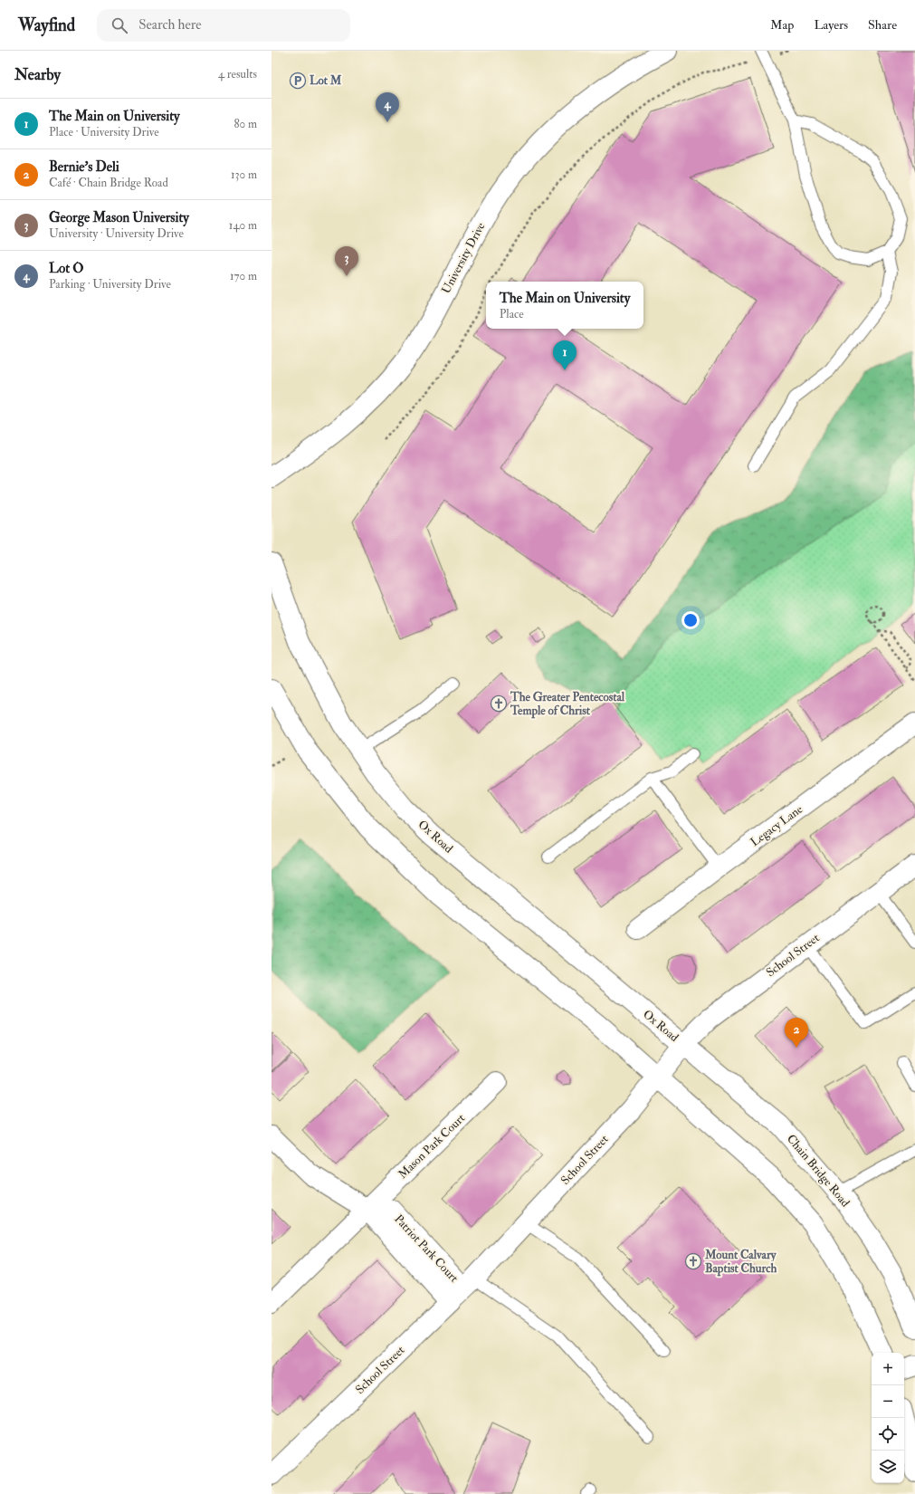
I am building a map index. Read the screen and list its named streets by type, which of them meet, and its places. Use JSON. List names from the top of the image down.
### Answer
{
  "streets": {
    "street": [
      "University Drive",
      "Legacy Lane",
      "Ox Road",
      "School Street",
      "Mason Park Court",
      "Chain Bridge Road",
      "Patriot Park Court"
    ]
  },
  "crossings": [
    ["Ox Road", "School Street"],
    ["Ox Road", "Chain Bridge Road"],
    ["School Street", "Chain Bridge Road"],
    ["School Street", "Patriot Park Court"],
    ["Mason Park Court", "Patriot Park Court"]
  ],
  "places": {
    "parking": ["Lot M"],
    "church": ["The Greater Pentecostal Temple of Christ", "Mount Calvary Baptist Church"]
  },
  "page": {
    "header": "Wayfind",
    "search": "Search here",
    "nav": ["Map", "Layers", "Share"],
    "heading": ["Nearby", "4 results"],
    "pins": [
      "4",
      "3",
      "1",
      "2"
    ],
    "list": [
      {
        "mark": "1",
        "name": "The Main on University",
        "note": "Place · University Drive",
        "value": "80 m"
      },
      {
        "mark": "2",
        "name": "Bernie's Deli",
        "note": "Café · Chain Bridge Road",
        "value": "130 m"
      },
      {
        "mark": "3",
        "name": "George Mason University",
        "note": "University · University Drive",
        "value": "140 m"
      },
      {
        "mark": "4",
        "name": "Lot O",
        "note": "Parking · University Drive",
        "value": "170 m"
      }
    ],
    "popup": ["The Main on University", "Place"],
    "map_buttons": ["+", "−"]
  }
}
